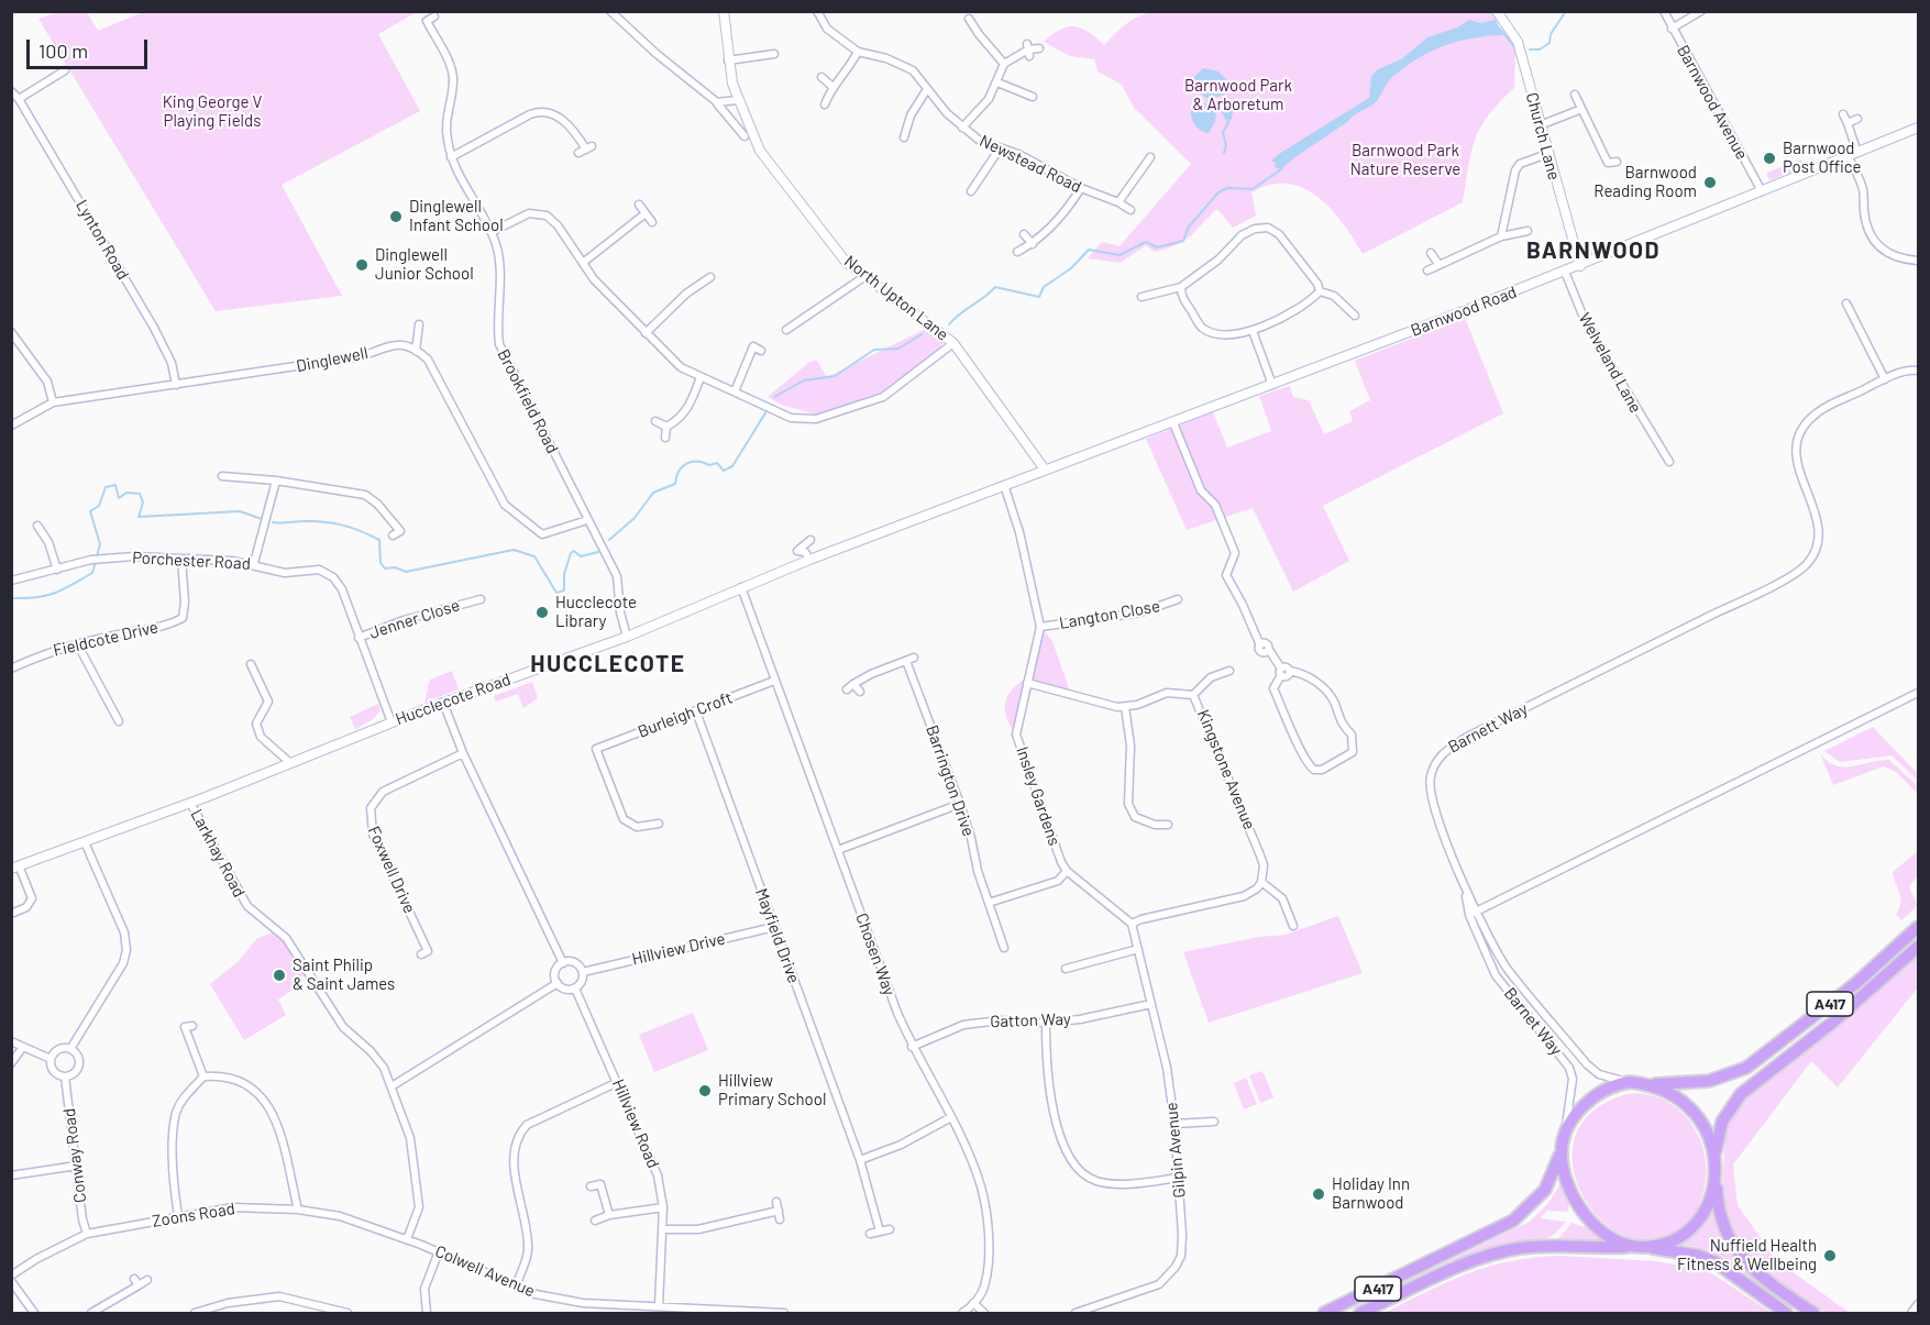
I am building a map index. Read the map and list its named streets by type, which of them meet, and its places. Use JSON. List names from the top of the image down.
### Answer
{
  "streets": {
    "highway": ["A417"],
    "street": [
      "Barnwood Avenue",
      "Church Lane",
      "Newstead Road",
      "Lynton Road",
      "North Upton Lane",
      "Barnwood Road",
      "Dinglewell",
      "Welveland Lane",
      "Brookfield Road",
      "Porchester Road",
      "Langton Close",
      "Jenner Close",
      "Fieldcote Drive",
      "Hucclecote Road",
      "Burleigh Croft",
      "Barnett Way",
      "Kingstone Avenue",
      "Barrington Drive",
      "Insley Gardens",
      "Larkhay Road",
      "Foxwell Drive",
      "Mayfield Drive",
      "Hillview Drive",
      "Chosen Way",
      "Gatton Way",
      "Barnet Way",
      "Hillview Road",
      "Gilpin Avenue",
      "Conway Road",
      "Zoons Road",
      "Colwell Avenue"
    ]
  },
  "crossings": [
    ["Barnwood Avenue", "Barnwood Road"],
    ["Church Lane", "Barnwood Road"],
    ["Lynton Road", "Dinglewell"],
    ["North Upton Lane", "Barnwood Road"],
    ["Barnwood Road", "Welveland Lane"],
    ["Barnwood Road", "Hucclecote Road"],
    ["Barnwood Road", "Insley Gardens"],
    ["Brookfield Road", "Hucclecote Road"],
    ["Porchester Road", "Jenner Close"],
    ["Porchester Road", "Fieldcote Drive"],
    ["Porchester Road", "Hucclecote Road"],
    ["Langton Close", "Insley Gardens"],
    ["Hucclecote Road", "Insley Gardens"],
    ["Hucclecote Road", "Larkhay Road"],
    ["Hucclecote Road", "Chosen Way"],
    ["Burleigh Croft", "Mayfield Drive"],
    ["Burleigh Croft", "Chosen Way"],
    ["Barnett Way", "Barnet Way"],
    ["Insley Gardens", "Gilpin Avenue"],
    ["Larkhay Road", "Zoons Road"],
    ["Mayfield Drive", "Hillview Drive"],
    ["Hillview Drive", "Hillview Road"],
    ["Chosen Way", "Gatton Way"],
    ["A417", "Barnet Way"],
    ["Gatton Way", "Gilpin Avenue"],
    ["Hillview Road", "Colwell Avenue"],
    ["Conway Road", "Zoons Road"],
    ["Zoons Road", "Colwell Avenue"]
  ],
  "districts": ["BARNWOOD", "HUCCLECOTE"],
  "parks": ["Barnwood Park & Arboretum", "King George V Playing Fields", "Barnwood Park Nature Reserve"],
  "places": [
    "Barnwood Post Office",
    "Barnwood Reading Room",
    "Dinglewell Infant School",
    "Dinglewell Junior School",
    "Hucclecote Library",
    "Saint Philip & Saint James",
    "Hillview Primary School",
    "Holiday Inn Barnwood",
    "Nuffield Health Fitness & Wellbeing"
  ],
  "scale_bar": "100 m"
}
